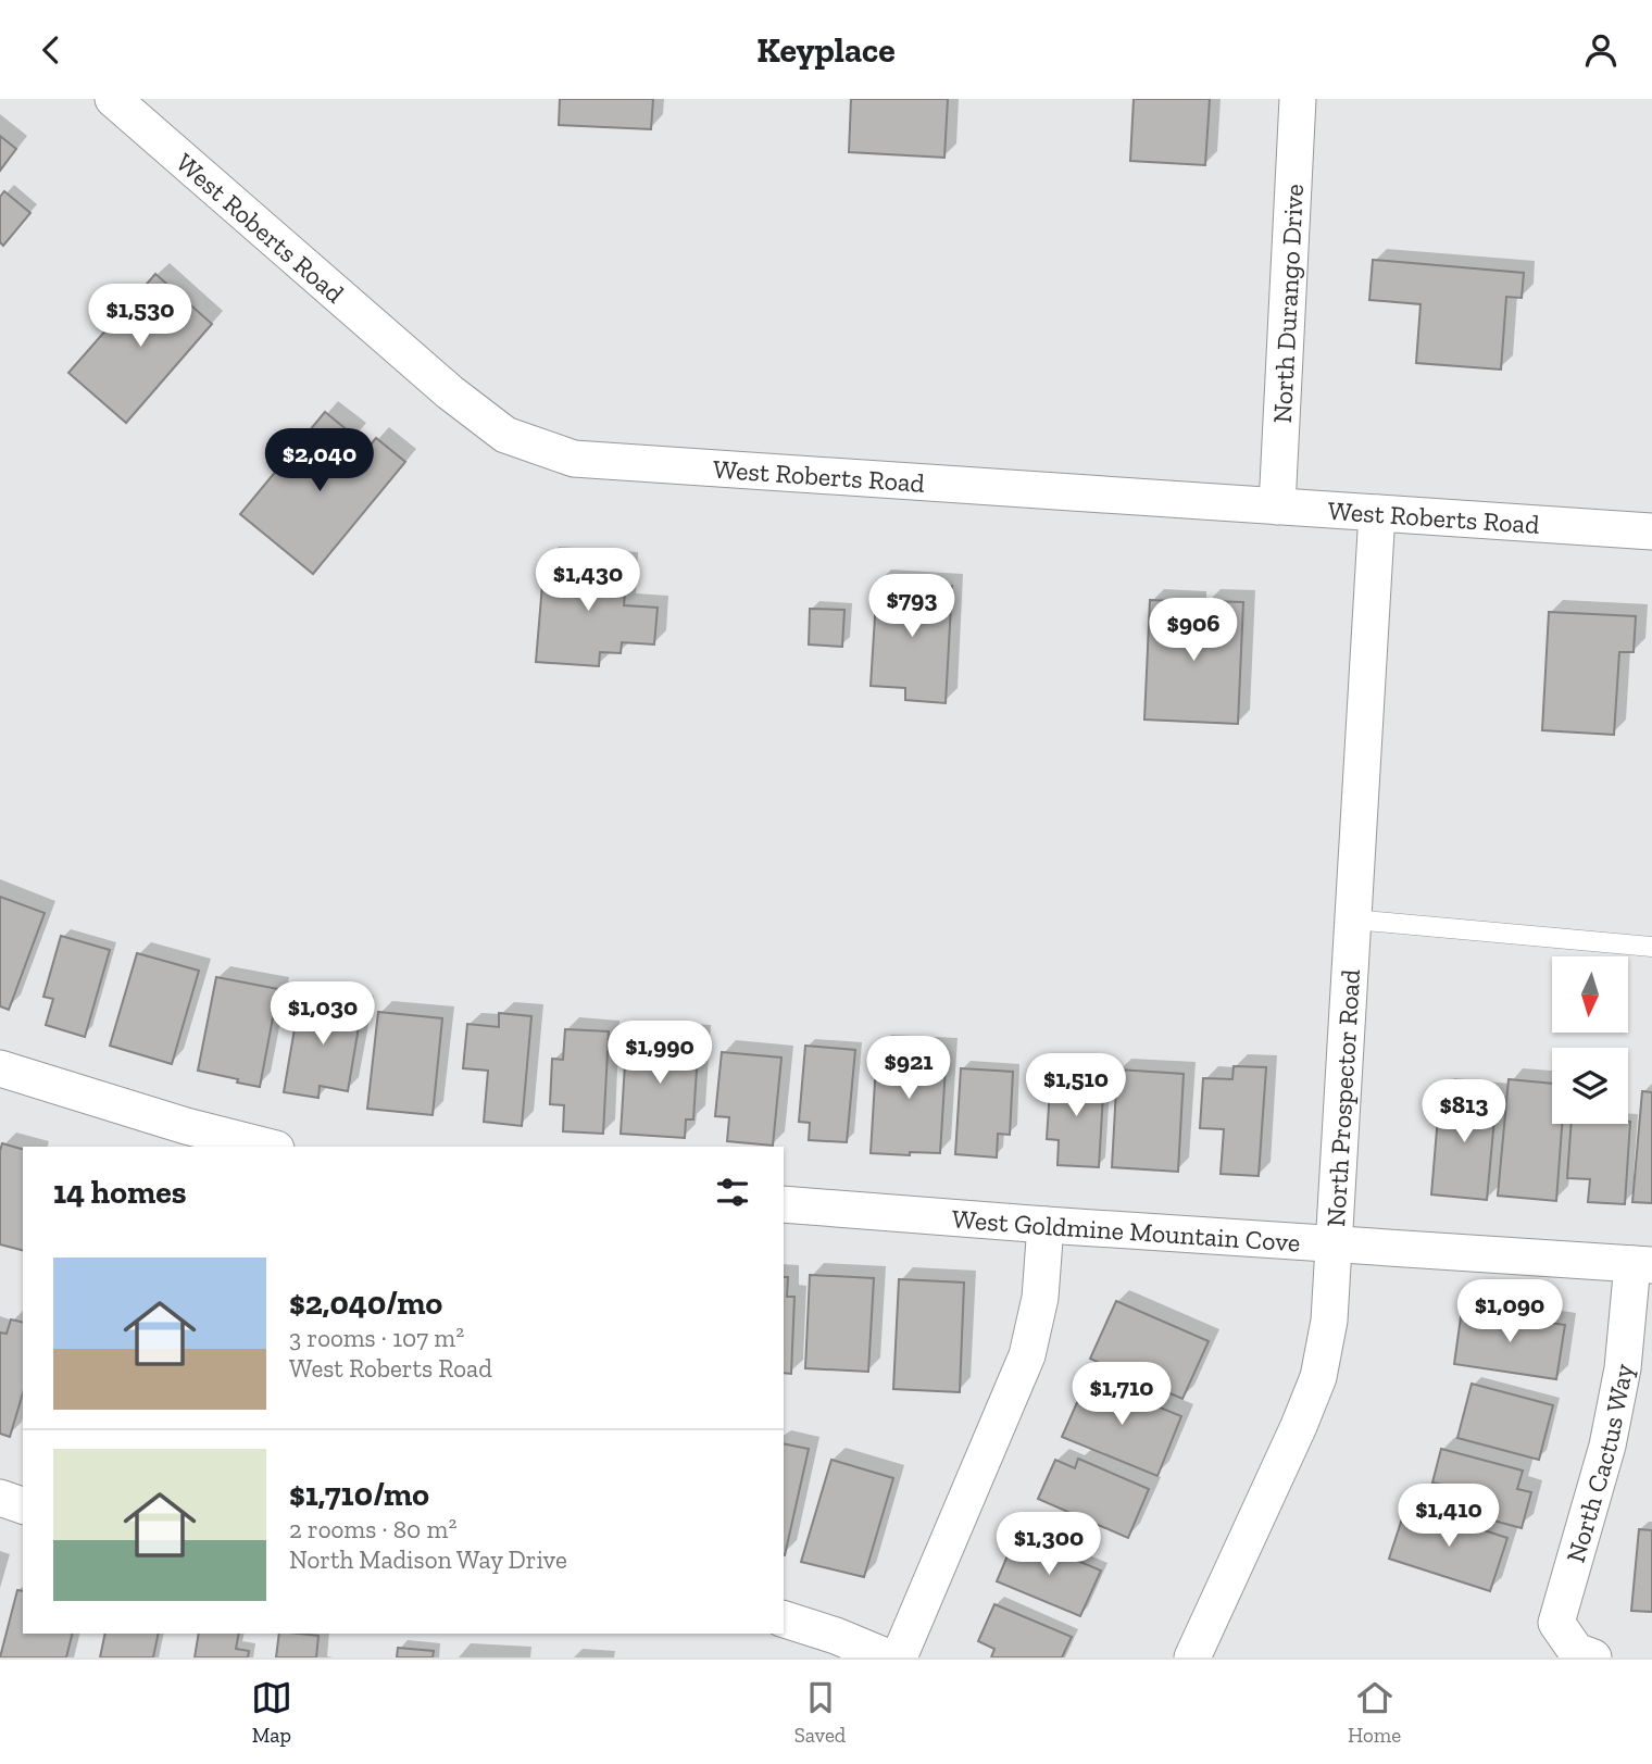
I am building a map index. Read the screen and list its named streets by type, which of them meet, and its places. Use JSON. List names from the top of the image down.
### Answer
{
  "streets": {
    "street": [
      "West Roberts Road",
      "North Durango Drive",
      "North Prospector Road",
      "West Goldmine Mountain Cove",
      "North Cactus Way"
    ]
  },
  "crossings": [
    ["West Roberts Road", "North Durango Drive"],
    ["West Roberts Road", "North Prospector Road"],
    ["North Prospector Road", "West Goldmine Mountain Cove"],
    ["West Goldmine Mountain Cove", "North Cactus Way"]
  ],
  "north": "bottom",
  "page": {
    "header": "Keyplace",
    "price": [
      "$1,530",
      "$2,040",
      "$1,430",
      "$793",
      "$906",
      "$1,030",
      "$1,990",
      "$921",
      "$1,510",
      "$813",
      "$1,090",
      "$1,710",
      "$1,410",
      "$1,300"
    ],
    "heading": "14 homes",
    "list": [
      {
        "name": "$2,040/mo",
        "note": "3 rooms · 107 m² · West Roberts Road"
      },
      {
        "name": "$1,710/mo",
        "note": "2 rooms · 80 m² · North Madison Way Drive"
      }
    ],
    "tabs": ["Map", "Saved", "Home"]
  }
}
